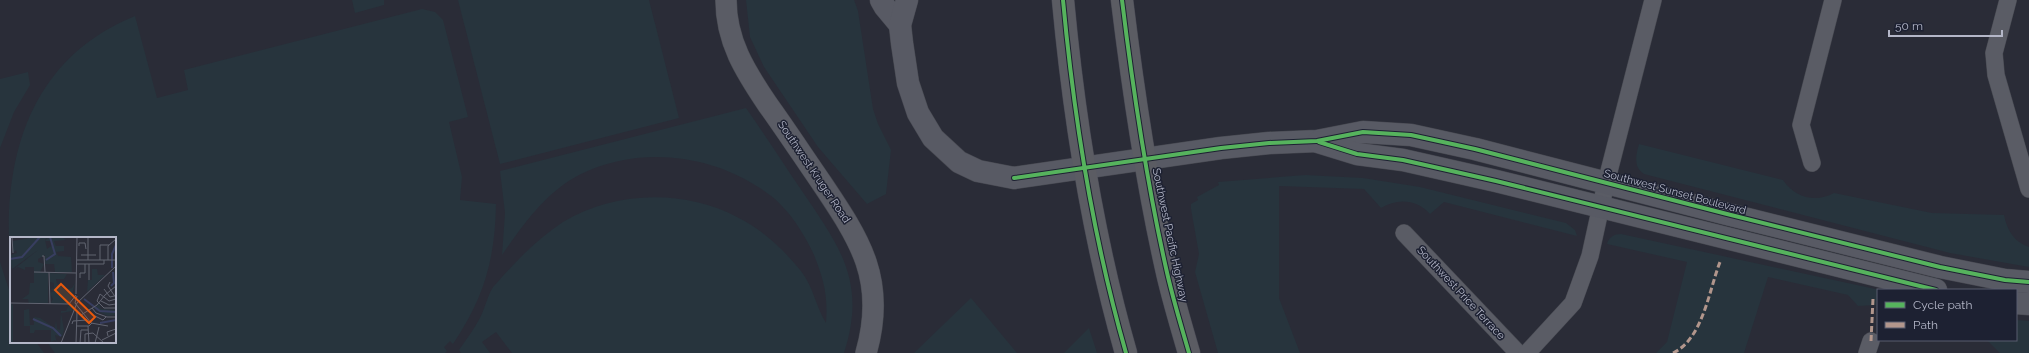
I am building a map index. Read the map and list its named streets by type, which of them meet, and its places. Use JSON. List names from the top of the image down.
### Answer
{
  "streets": {
    "highway": ["Southwest Pacific Highway"],
    "main road": ["Southwest Sunset Boulevard"],
    "street": ["Southwest Kruger Road", "Southwest Price Terrace"]
  },
  "crossings": [
    ["Southwest Sunset Boulevard", "Southwest Pacific Highway"]
  ],
  "legend": ["Cycle path", "Path"],
  "scale_bar": "50 m"
}
